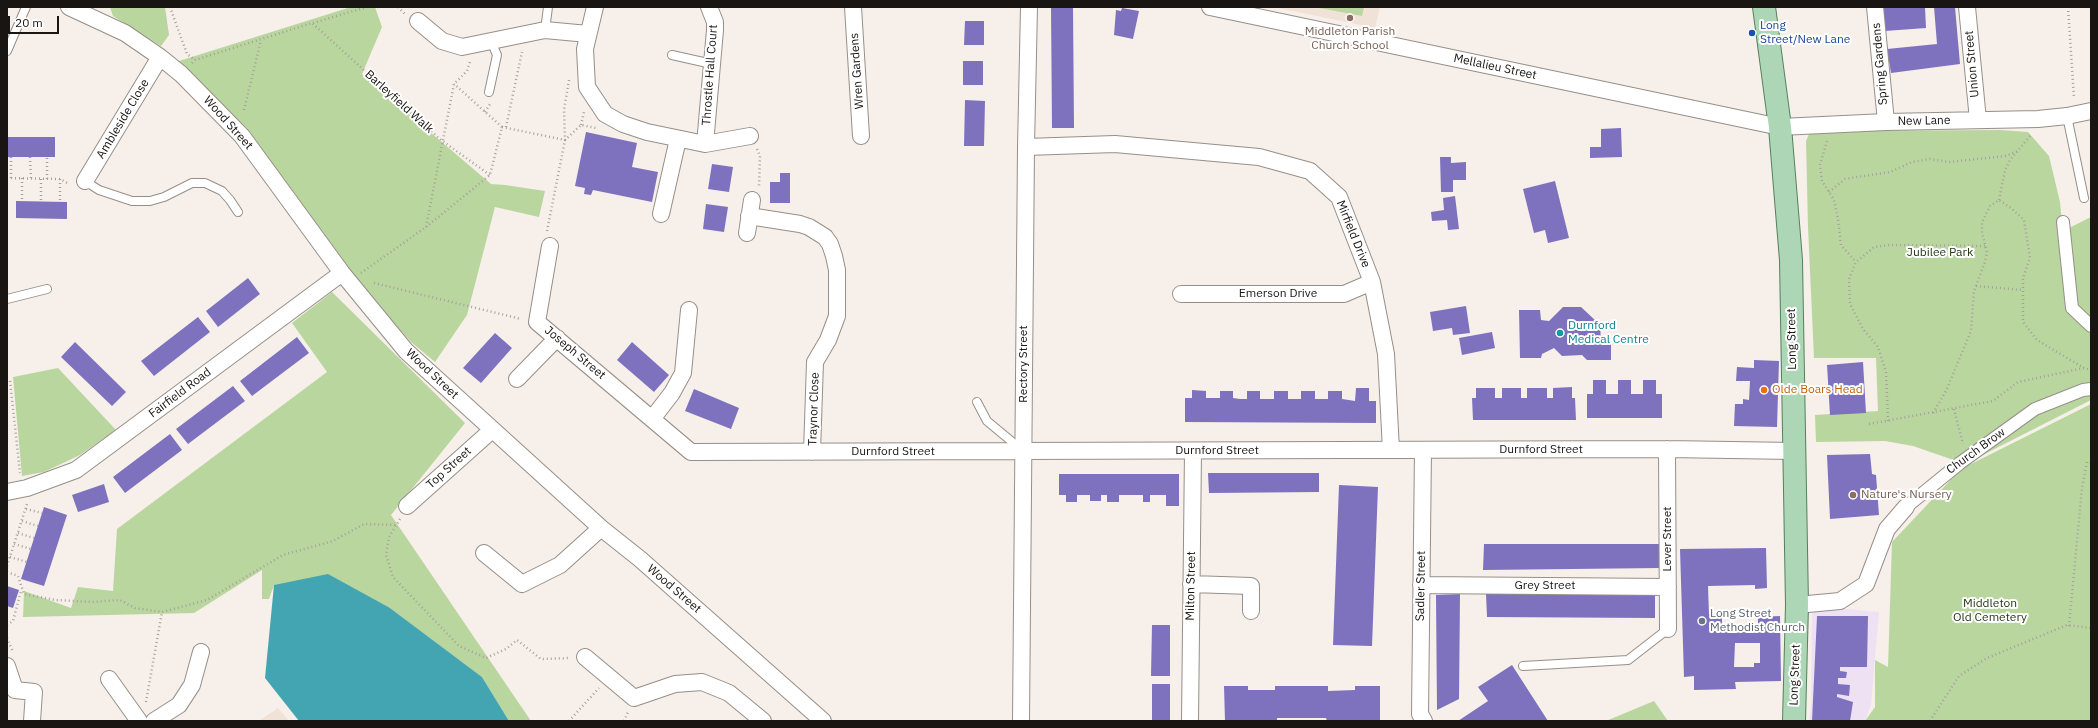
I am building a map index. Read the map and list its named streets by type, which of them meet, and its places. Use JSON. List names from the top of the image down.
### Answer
{
  "streets": {
    "main road": ["Long Street"],
    "street": [
      "Spring Gardens",
      "Union Street",
      "Mellalieu Street",
      "Wren Gardens",
      "Throstle Hall Court",
      "Ambleside Close",
      "New Lane",
      "Wood Street",
      "Mirfield Drive",
      "Emerson Drive",
      "Joseph Street",
      "Rectory Street",
      "Fairfield Road",
      "Traynor Close",
      "Durnford Street",
      "Church Brow",
      "Top Street",
      "Lever Street",
      "Milton Street",
      "Sadler Street",
      "Grey Street"
    ],
    "path": ["Barleyfield Walk"]
  },
  "crossings": [
    ["Spring Gardens", "New Lane"],
    ["Union Street", "New Lane"],
    ["Mellalieu Street", "New Lane"],
    ["Mellalieu Street", "Long Street"],
    ["Ambleside Close", "Wood Street"],
    ["New Lane", "Long Street"],
    ["Wood Street", "Fairfield Road"],
    ["Wood Street", "Top Street"],
    ["Mirfield Drive", "Emerson Drive"],
    ["Mirfield Drive", "Rectory Street"],
    ["Mirfield Drive", "Durnford Street"],
    ["Long Street", "Durnford Street"],
    ["Long Street", "Church Brow"],
    ["Joseph Street", "Durnford Street"],
    ["Rectory Street", "Durnford Street"],
    ["Traynor Close", "Durnford Street"],
    ["Durnford Street", "Lever Street"],
    ["Durnford Street", "Milton Street"],
    ["Durnford Street", "Sadler Street"],
    ["Lever Street", "Grey Street"],
    ["Sadler Street", "Grey Street"]
  ],
  "parks": ["Jubilee Park", "Middleton Old Cemetery"],
  "places": [
    "Middleton Parish Church School",
    "Long Street/New Lane",
    "Durnford Medical Centre",
    "Olde Boars Head",
    "Nature's Nursery",
    "Long Street Methodist Church"
  ],
  "scale_bar": "20 m"
}
